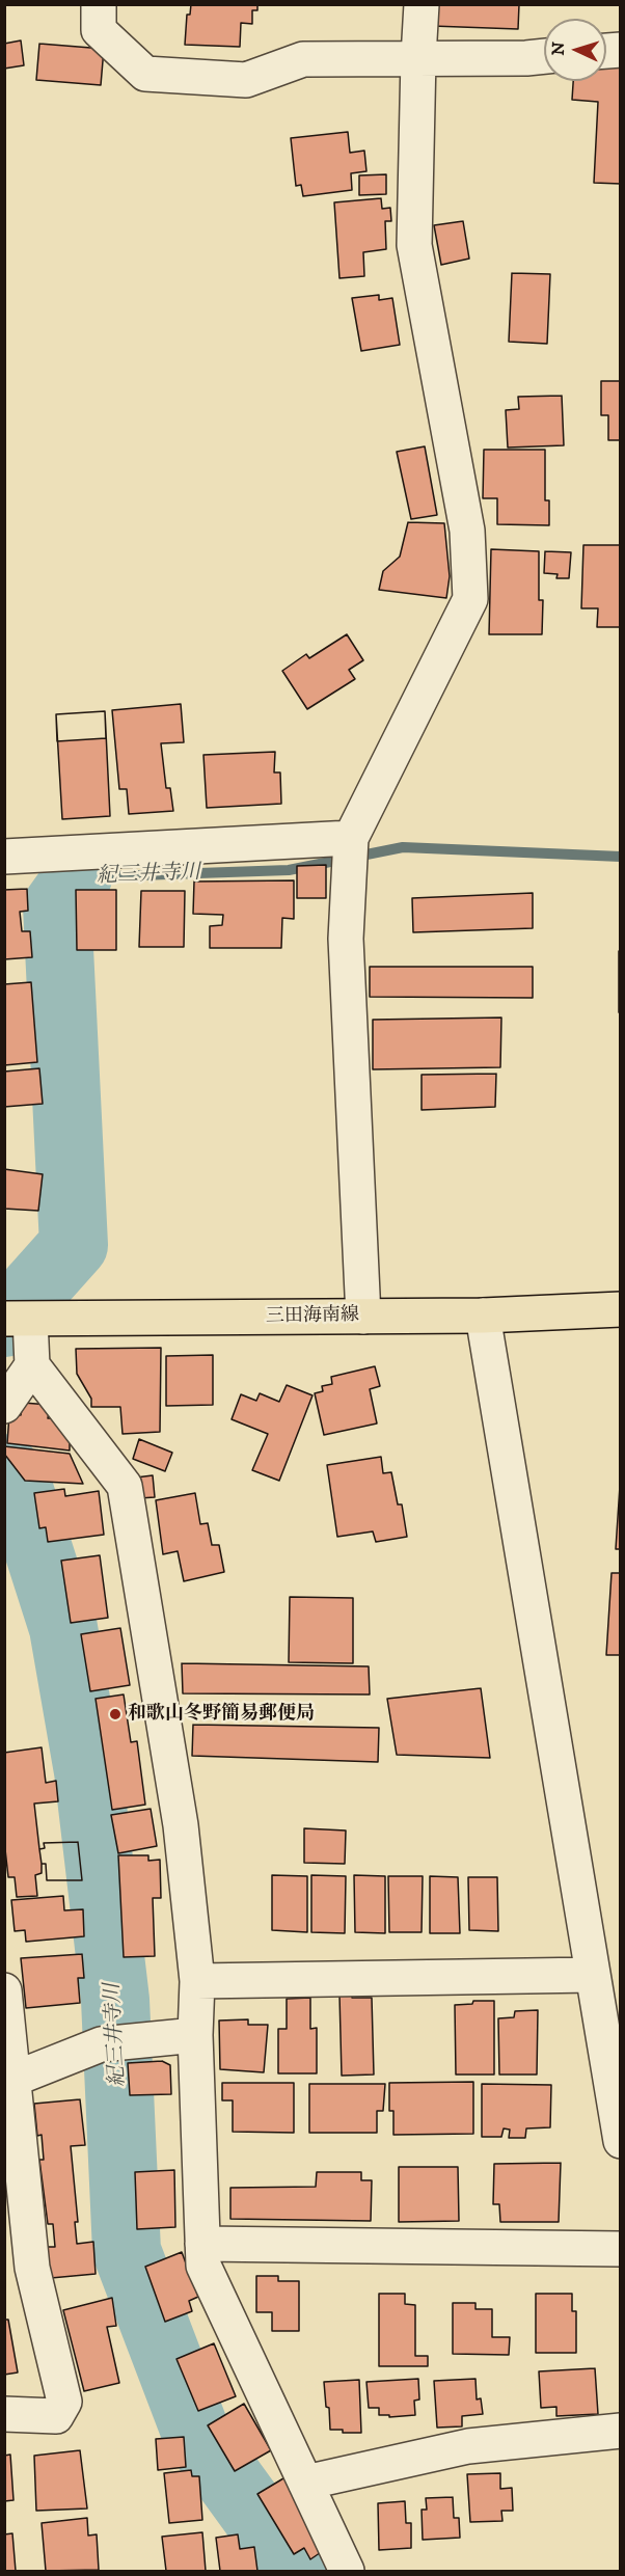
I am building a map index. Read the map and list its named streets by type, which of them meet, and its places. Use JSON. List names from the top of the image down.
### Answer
{
  "streets": {
    "main road": ["三田海南線"]
  },
  "water": ["紀三井寺川"],
  "places": ["和歌山冬野簡易郵便局"],
  "north": "left"
}
